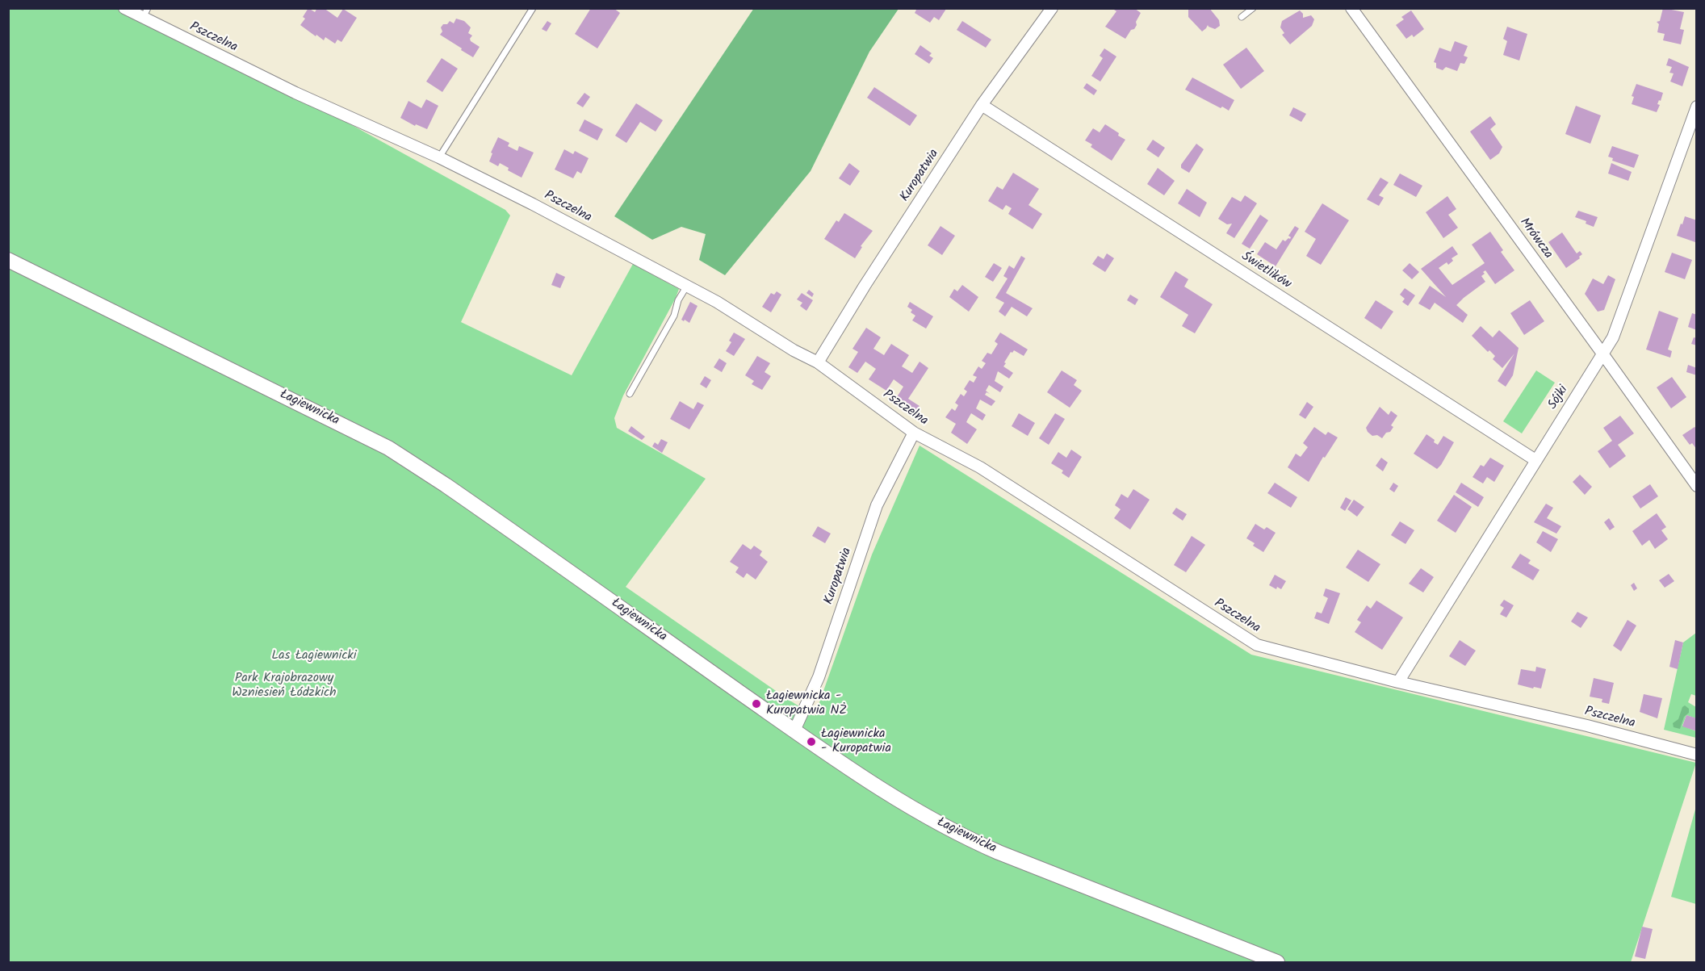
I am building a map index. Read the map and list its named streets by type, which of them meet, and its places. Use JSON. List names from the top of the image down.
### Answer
{
  "streets": {
    "street": [
      "Pszczelna",
      "Kuropatwia",
      "Mrówcza",
      "Świetlików",
      "Sójki",
      "Łagiewnicka"
    ]
  },
  "crossings": [
    ["Pszczelna", "Kuropatwia"],
    ["Pszczelna", "Sójki"],
    ["Kuropatwia", "Świetlików"],
    ["Kuropatwia", "Łagiewnicka"],
    ["Mrówcza", "Sójki"],
    ["Świetlików", "Sójki"]
  ],
  "parks": ["Las Łagiewnicki", "Park Krajobrazowy Wzniesień Łódzkich"],
  "places": ["Łagiewnicka - Kuropatwia NŻ", "Łagiewnicka - Kuropatwia"]
}
